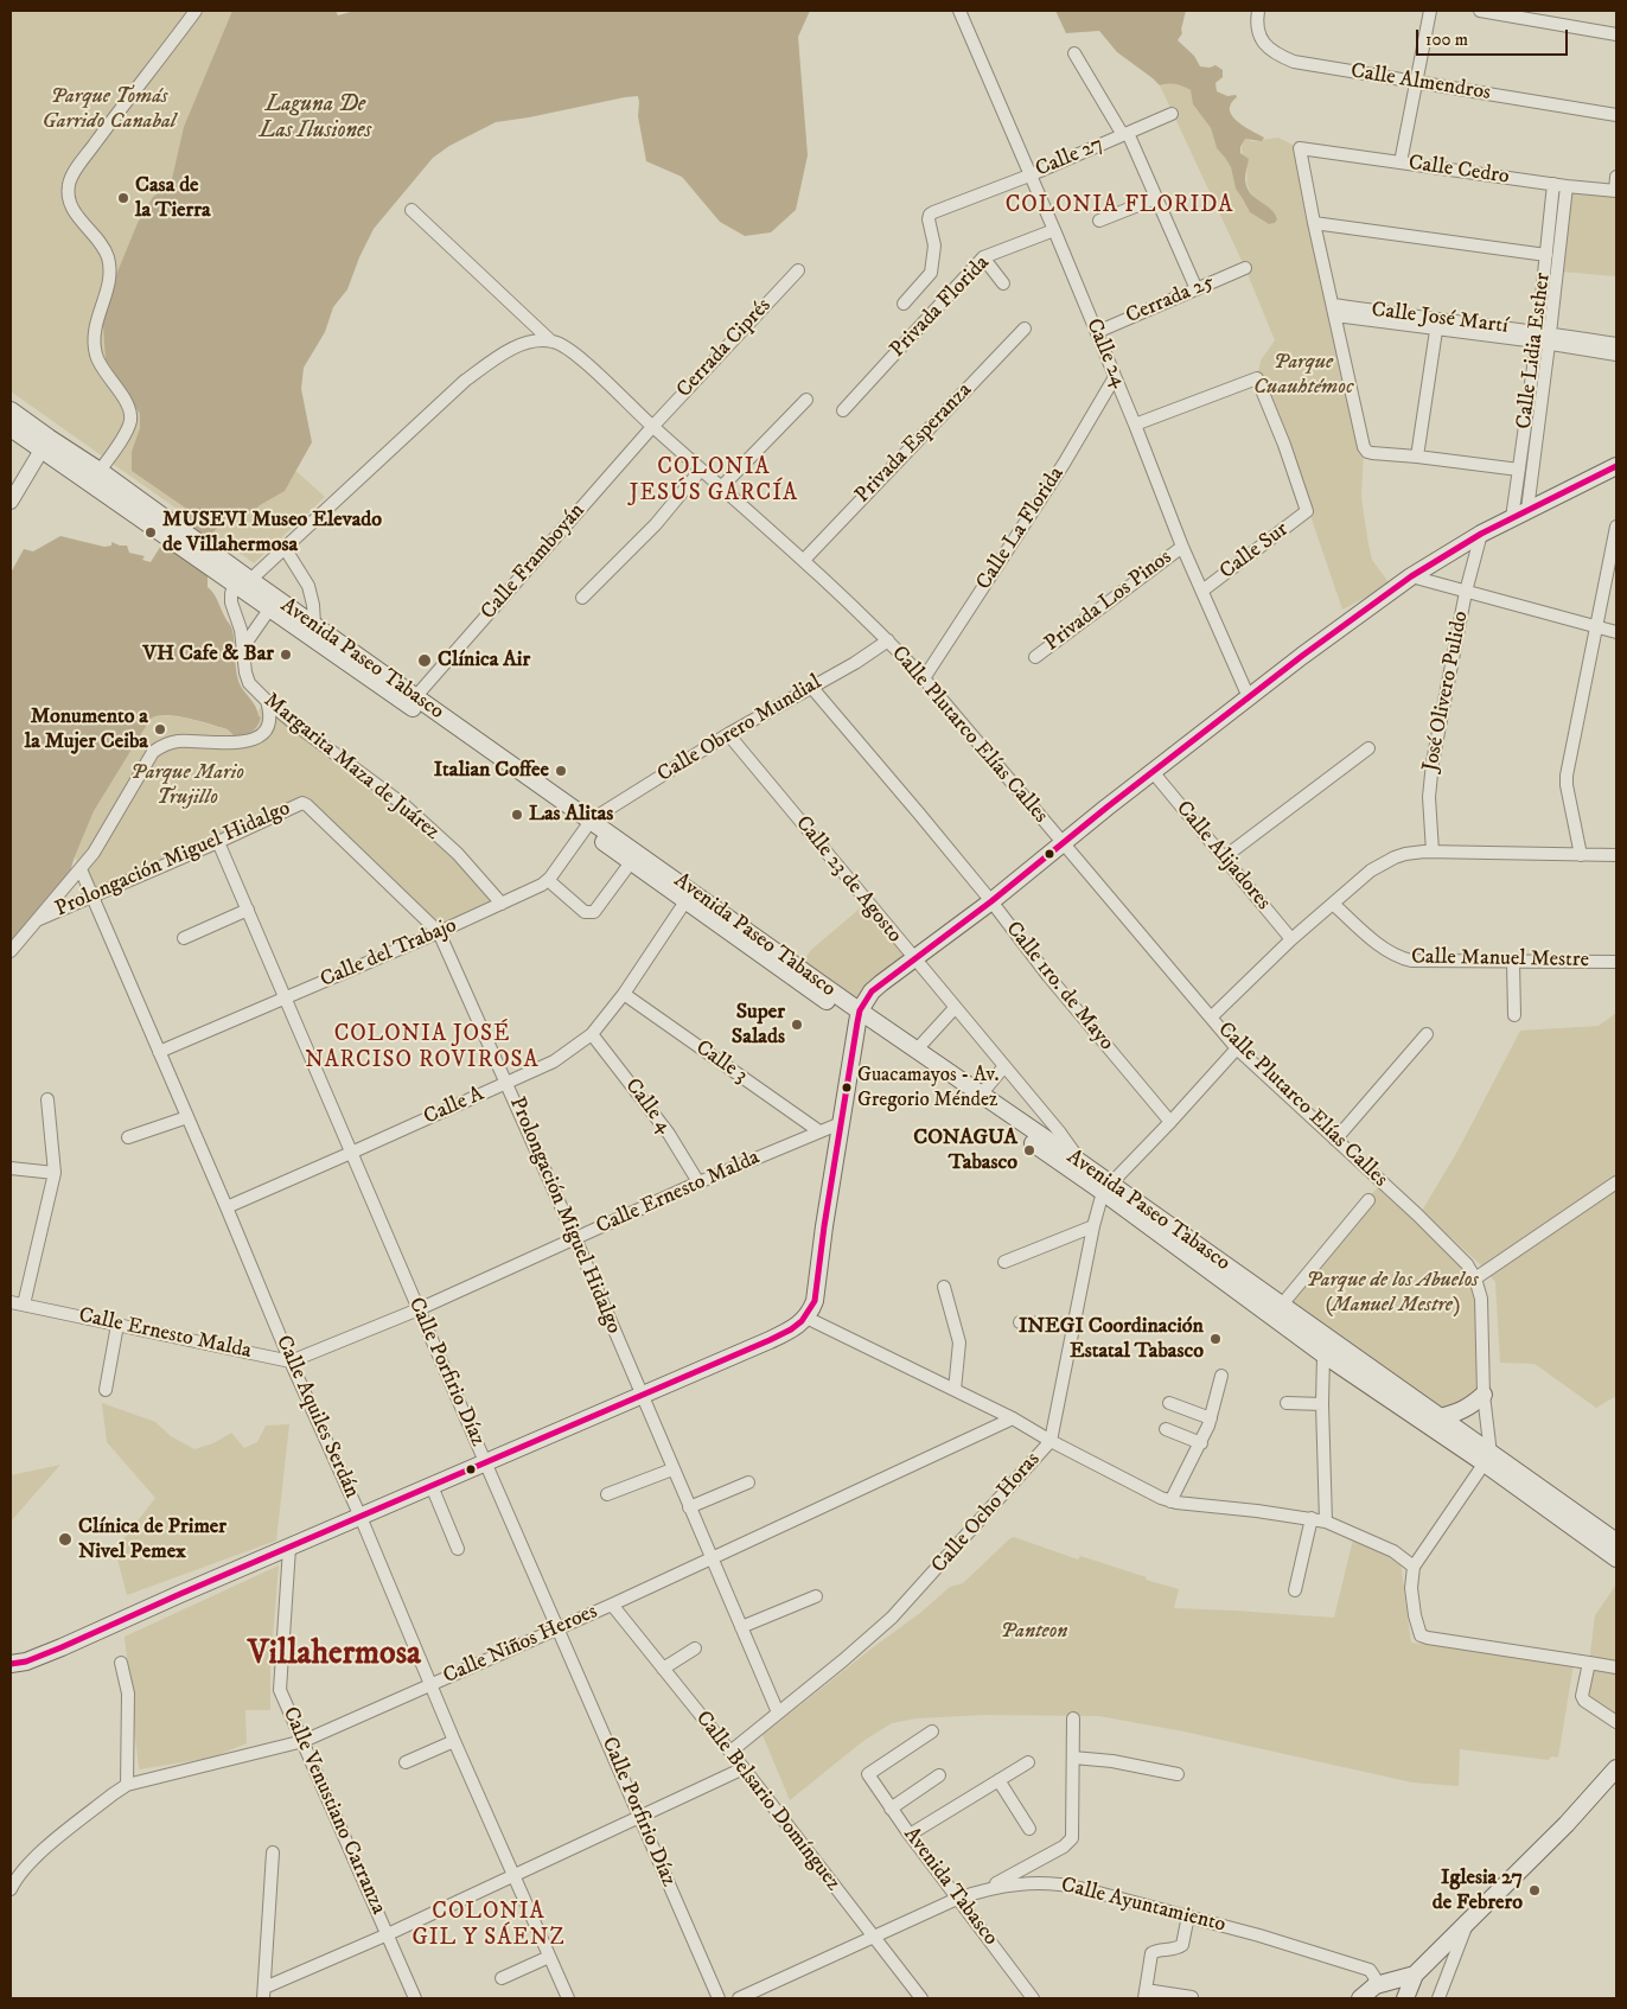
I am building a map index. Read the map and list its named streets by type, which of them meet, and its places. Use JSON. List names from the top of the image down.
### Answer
{
  "streets": {
    "main road": ["Avenida Paseo Tabasco"],
    "street": [
      "Calle Almendros",
      "Calle 27",
      "Calle Cedro",
      "Cerrada 25",
      "Privada Florida",
      "Calle José Martí",
      "Cerrada Ciprés",
      "Calle Lidia Esther",
      "Calle 24",
      "Privada Esperanza",
      "Calle La Florida",
      "Calle Sur",
      "Calle Framboyán",
      "Privada Los Pinos",
      "José Olivero Pulido",
      "Calle Obrero Mundial",
      "Calle Plutarco Elías Calles",
      "Margarita Maza de Juárez",
      "Calle Alijadores",
      "Prolongación Miguel Hidalgo",
      "Calle 23 de Agosto",
      "Calle del Trabajo",
      "Calle Manuel Mestre",
      "Calle 1ro. de Mayo",
      "Calle 3",
      "Calle A",
      "Calle 4",
      "Calle Ernesto Malda",
      "Calle Porfirio Díaz",
      "Calle Aquiles Serdán",
      "Calle Ocho Horas",
      "Calle Niños Heroes",
      "Calle Belsario Domínguez",
      "Calle Venustiano Carranza",
      "Avenida Tabasco",
      "Calle Ayuntamiento"
    ]
  },
  "crossings": [
    ["Calle 27", "Calle 24"],
    ["Calle Cedro", "Calle Lidia Esther"],
    ["Cerrada 25", "Calle 24"],
    ["Privada Florida", "Calle 24"],
    ["Calle José Martí", "Calle Lidia Esther"],
    ["Cerrada Ciprés", "Calle Framboyán"],
    ["Cerrada Ciprés", "Calle Plutarco Elías Calles"],
    ["Calle 24", "Calle La Florida"],
    ["Calle 24", "Calle Sur"],
    ["Calle 24", "Privada Los Pinos"],
    ["Privada Esperanza", "Calle Plutarco Elías Calles"],
    ["Calle La Florida", "Calle Plutarco Elías Calles"],
    ["Calle Framboyán", "Avenida Paseo Tabasco"],
    ["Calle Framboyán", "Calle Plutarco Elías Calles"],
    ["Avenida Paseo Tabasco", "Calle Obrero Mundial"],
    ["Avenida Paseo Tabasco", "Calle Plutarco Elías Calles"],
    ["Avenida Paseo Tabasco", "Margarita Maza de Juárez"],
    ["Avenida Paseo Tabasco", "Calle 23 de Agosto"],
    ["Avenida Paseo Tabasco", "Calle del Trabajo"],
    ["Avenida Paseo Tabasco", "Calle A"],
    ["Avenida Paseo Tabasco", "Calle Ocho Horas"],
    ["Calle Obrero Mundial", "Calle Plutarco Elías Calles"],
    ["Calle Obrero Mundial", "Calle 23 de Agosto"],
    ["Calle Obrero Mundial", "Calle del Trabajo"],
    ["Calle Obrero Mundial", "Calle 1ro. de Mayo"],
    ["Calle Plutarco Elías Calles", "Calle Ocho Horas"],
    ["Margarita Maza de Juárez", "Calle del Trabajo"],
    ["Prolongación Miguel Hidalgo", "Calle del Trabajo"],
    ["Prolongación Miguel Hidalgo", "Calle A"],
    ["Prolongación Miguel Hidalgo", "Calle Ernesto Malda"],
    ["Prolongación Miguel Hidalgo", "Calle Porfirio Díaz"],
    ["Prolongación Miguel Hidalgo", "Calle Aquiles Serdán"],
    ["Prolongación Miguel Hidalgo", "Calle Ocho Horas"],
    ["Prolongación Miguel Hidalgo", "Calle Niños Heroes"],
    ["Calle del Trabajo", "Calle Porfirio Díaz"],
    ["Calle del Trabajo", "Calle Aquiles Serdán"],
    ["Calle 1ro. de Mayo", "Calle Ocho Horas"],
    ["Calle 3", "Calle A"],
    ["Calle 3", "Calle Ernesto Malda"],
    ["Calle A", "Calle 4"],
    ["Calle A", "Calle Porfirio Díaz"],
    ["Calle A", "Calle Aquiles Serdán"],
    ["Calle 4", "Calle Ernesto Malda"],
    ["Calle Ernesto Malda", "Calle Porfirio Díaz"],
    ["Calle Ernesto Malda", "Calle Aquiles Serdán"],
    ["Calle Porfirio Díaz", "Calle Niños Heroes"],
    ["Calle Aquiles Serdán", "Calle Niños Heroes"],
    ["Calle Ocho Horas", "Calle Belsario Domínguez"],
    ["Calle Niños Heroes", "Calle Belsario Domínguez"],
    ["Calle Niños Heroes", "Calle Venustiano Carranza"],
    ["Calle Belsario Domínguez", "Calle Ayuntamiento"],
    ["Avenida Tabasco", "Calle Ayuntamiento"]
  ],
  "districts": [
    "COLONIA FLORIDA",
    "COLONIA JESÚS GARCÍA",
    "COLONIA JOSÉ NARCISO ROVIROSA",
    "Villahermosa",
    "COLONIA GIL Y SÁENZ"
  ],
  "water": ["Laguna De Las Ilusiones"],
  "parks": [
    "Parque Tomás Garrido Canabal",
    "Parque Cuauhtémoc",
    "Parque Mario Trujillo",
    "Parque de los Abuelos (Manuel Mestre)",
    "Panteon"
  ],
  "places": [
    "Casa de la Tierra",
    "MUSEVI Museo Elevado de Villahermosa",
    "VH Cafe & Bar",
    "Clínica Air",
    "Monumento a la Mujer Ceiba",
    "Italian Coffee",
    "Las Alitas",
    "Super Salads",
    "Guacamayos - Av. Gregorio Méndez",
    "CONAGUA Tabasco",
    "INEGI Coordinación Estatal Tabasco",
    "Clínica de Primer Nivel Pemex",
    "Iglesia 27 de Febrero"
  ],
  "scale_bar": "100 m"
}
